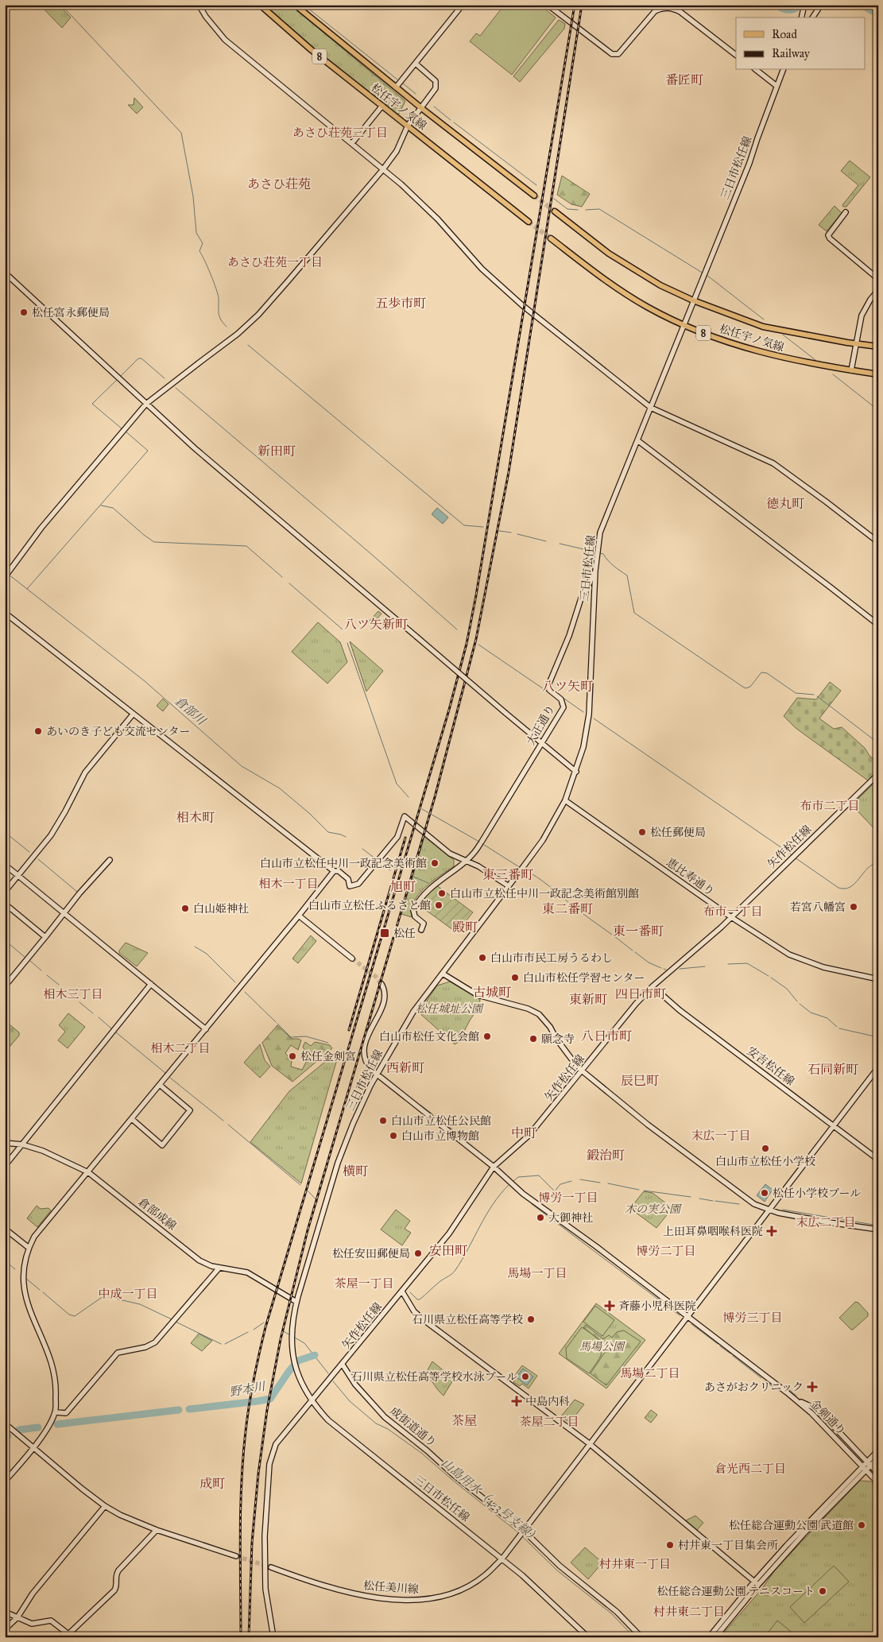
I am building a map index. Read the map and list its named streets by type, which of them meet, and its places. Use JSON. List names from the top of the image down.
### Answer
{
  "streets": {
    "main road": ["8", "松任宇ノ気線"],
    "street": [
      "三日市松任線",
      "大正通り",
      "矢作松任線",
      "恵比寿通り",
      "安吉松任線",
      "倉部成線",
      "金剣通り",
      "成街道通り",
      "松任美川線"
    ]
  },
  "crossings": [
    ["松任宇ノ気線", "三日市松任線"],
    ["三日市松任線", "大正通り"],
    ["三日市松任線", "矢作松任線"],
    ["三日市松任線", "恵比寿通り"],
    ["三日市松任線", "倉部成線"],
    ["三日市松任線", "松任美川線"],
    ["矢作松任線", "恵比寿通り"],
    ["矢作松任線", "安吉松任線"],
    ["矢作松任線", "成街道通り"],
    ["安吉松任線", "松任美川線"],
    ["成街道通り", "松任美川線"]
  ],
  "districts": [
    "番匠町",
    "あさひ荘苑三丁目",
    "あさひ荘苑",
    "あさひ荘苑一丁目",
    "五歩市町",
    "新田町",
    "徳丸町",
    "八ツ矢新町",
    "八ツ矢町",
    "布市二丁目",
    "相木町",
    "東三番町",
    "相木一丁目",
    "旭町",
    "東二番町",
    "布市一丁目",
    "殿町",
    "東一番町",
    "古城町",
    "四日市町",
    "相木三丁目",
    "東新町",
    "八日市町",
    "相木二丁目",
    "西新町",
    "石同新町",
    "辰巳町",
    "中町",
    "末広一丁目",
    "鍛治町",
    "横町",
    "博労一丁目",
    "末広二丁目",
    "安田町",
    "博労二丁目",
    "馬場一丁目",
    "茶屋一丁目",
    "中成一丁目",
    "博労三丁目",
    "馬場二丁目",
    "茶屋",
    "茶屋二丁目",
    "倉光西二丁目",
    "成町",
    "村井東一丁目",
    "村井東二丁目"
  ],
  "water": ["倉部川", "野本川", "山島用水（4-3号支線）"],
  "parks": ["松任城址公園", "木の実公園", "馬場公園"],
  "places": {
    "other": [
      "松任宮永郵便局",
      "あいのき子ども交流センター",
      "松任郵便局",
      "白山市立松任中川一政記念美術館",
      "白山市立松任中川一政記念美術館別館",
      "白山市立松任ふるさと館",
      "若宮八幡宮",
      "白山姫神社",
      "白山市市民工房うるわし",
      "白山市松任学習センター",
      "白山市松任文化会館",
      "願念寺",
      "松任金剣宮",
      "白山市立松任公民館",
      "白山市立博物館",
      "白山市立松任小学校",
      "松任小学校プール",
      "大御神社",
      "松任安田郵便局",
      "石川県立松任高等学校",
      "石川県立松任高等学校水泳プール",
      "松任総合運動公園 武道館",
      "村井東一丁目集会所",
      "松任総合運動公園 テニスコート"
    ],
    "transit": ["松任"],
    "health": [
      "上田耳鼻咽喉科医院",
      "斉藤小児科医院",
      "あさがおクリニック",
      "中島内科"
    ]
  },
  "legend": ["Road", "Railway"]
}
